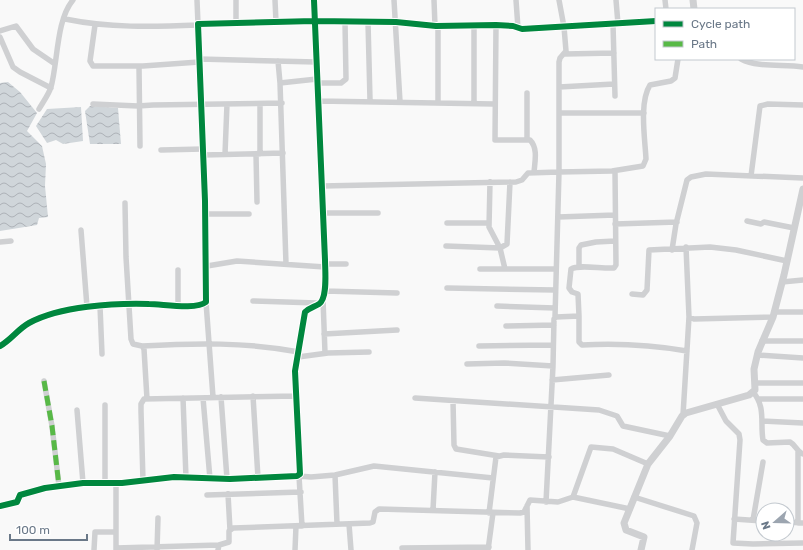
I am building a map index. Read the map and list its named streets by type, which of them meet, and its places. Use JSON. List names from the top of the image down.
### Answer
{
  "legend": ["Cycle path", "Path"],
  "scale_bar": "100 m",
  "north": "left"
}
